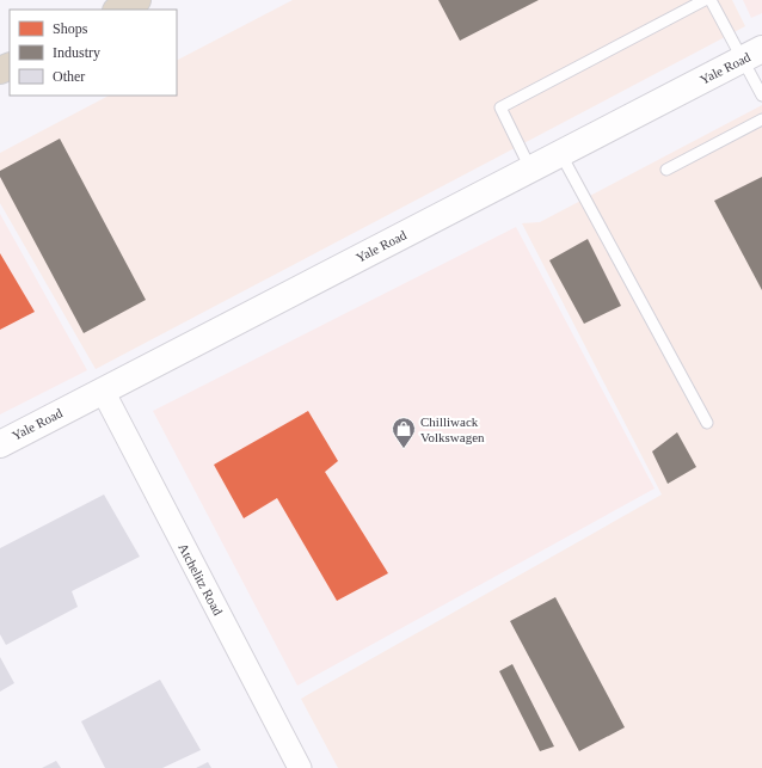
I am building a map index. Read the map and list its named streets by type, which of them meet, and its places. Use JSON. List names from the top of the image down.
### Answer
{
  "streets": {
    "street": ["Yale Road", "Atchelitz Road"]
  },
  "crossings": [
    ["Yale Road", "Atchelitz Road"]
  ],
  "places": {
    "shop": ["Chilliwack Volkswagen"]
  },
  "legend": ["Shops", "Industry", "Other"]
}
